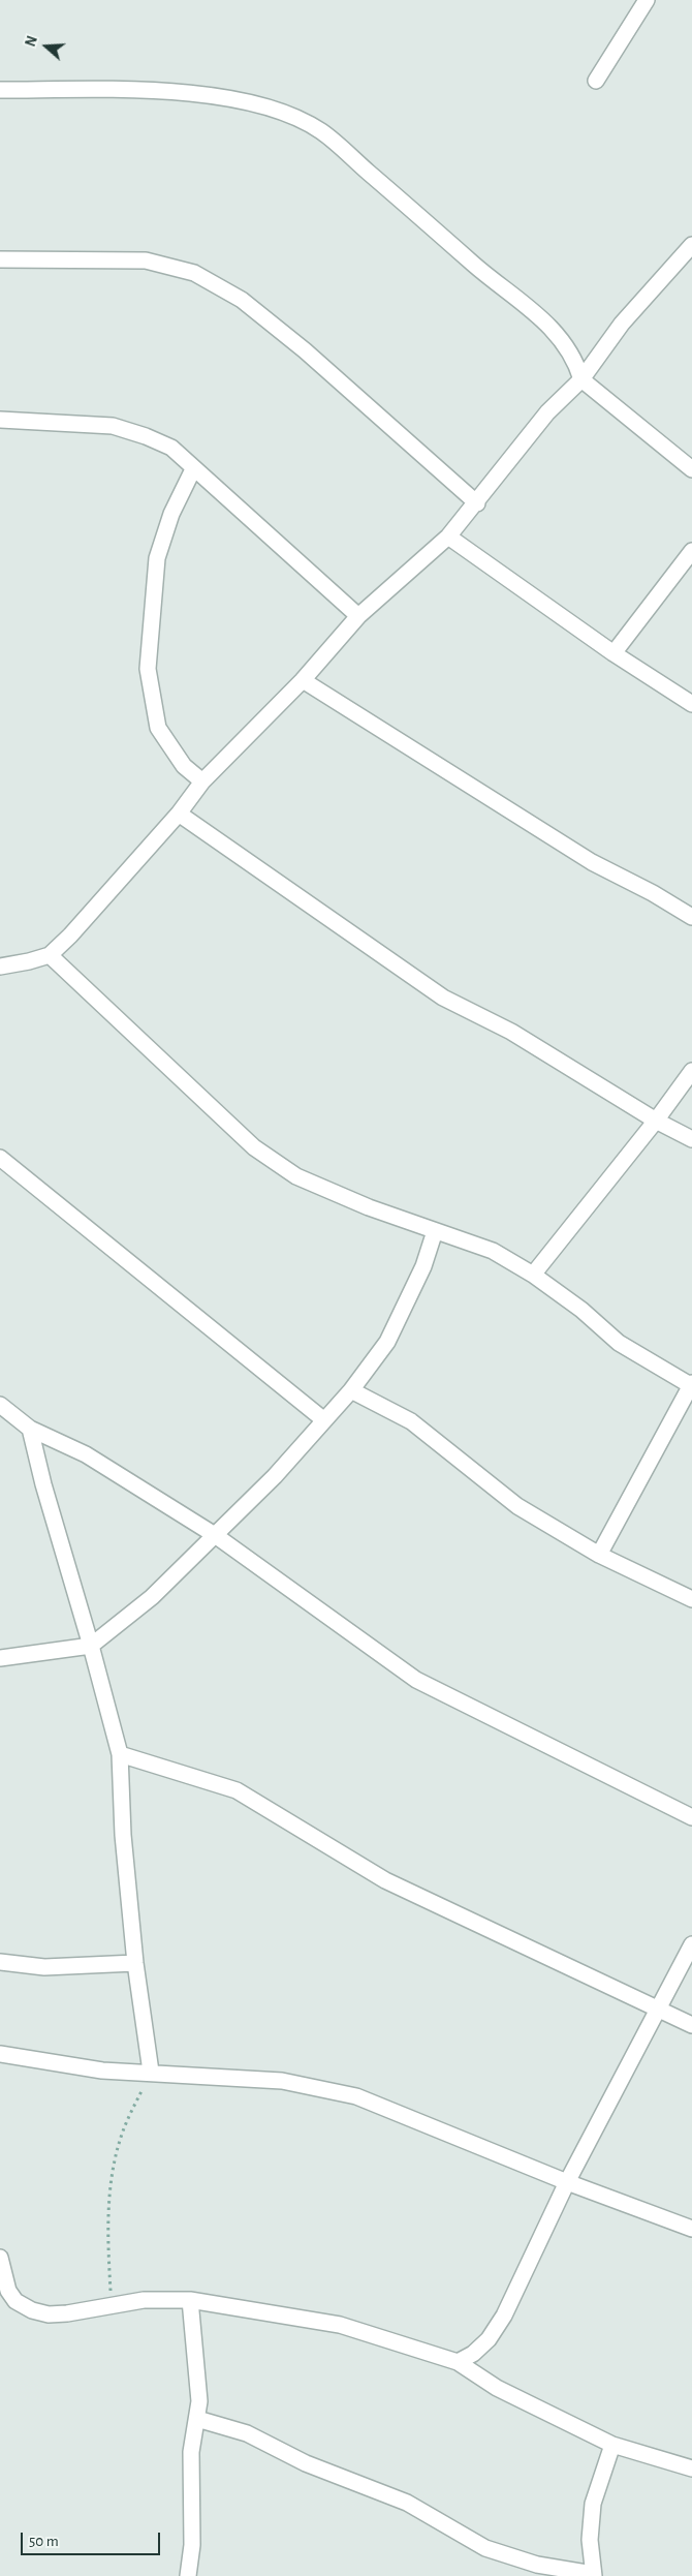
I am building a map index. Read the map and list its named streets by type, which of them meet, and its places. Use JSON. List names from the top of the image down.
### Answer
{
  "scale_bar": "50 m",
  "north": "left"
}
